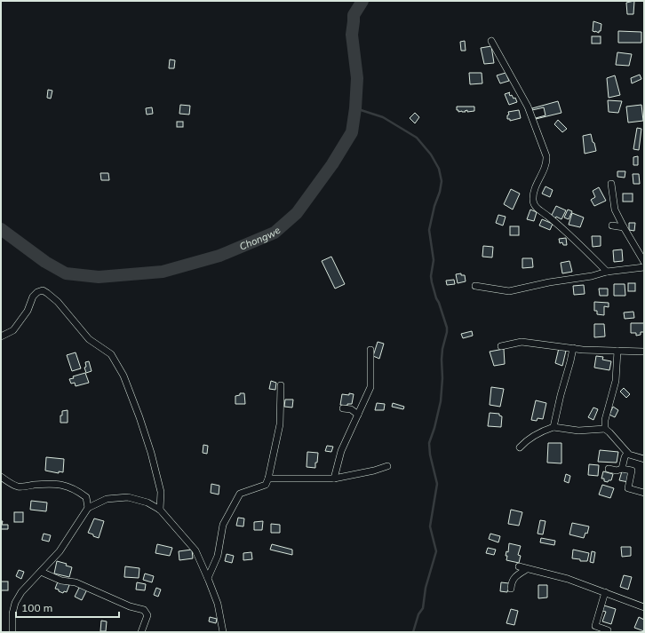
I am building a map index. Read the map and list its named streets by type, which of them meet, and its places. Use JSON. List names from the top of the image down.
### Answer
{
  "water": ["Chongwe"],
  "scale_bar": "100 m"
}
